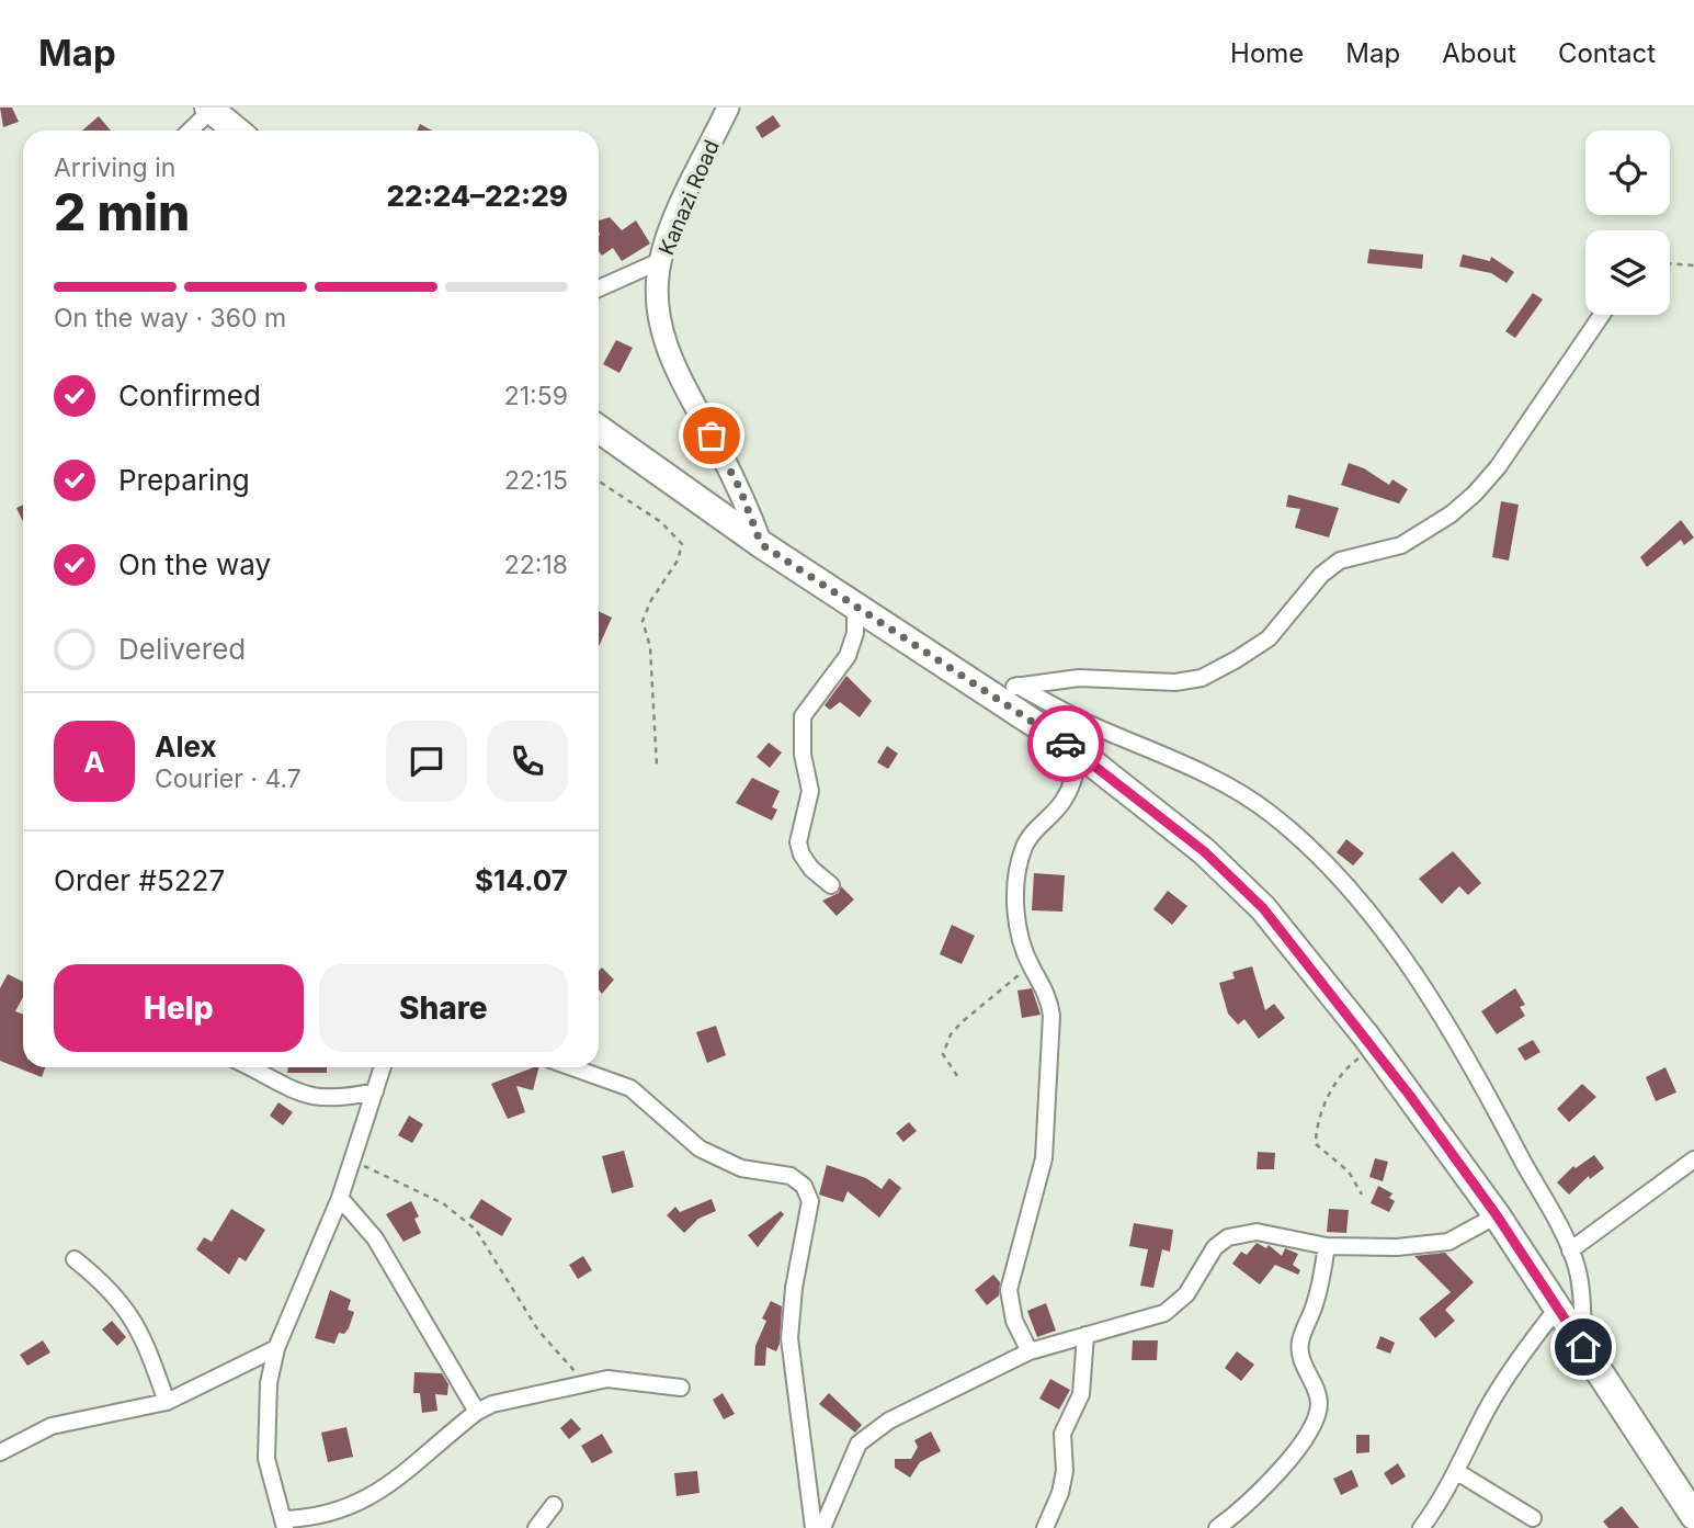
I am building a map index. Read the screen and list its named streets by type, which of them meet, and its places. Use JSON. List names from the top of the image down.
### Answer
{
  "streets": {
    "main road": ["Kanazi Road"]
  },
  "page": {
    "header": "Map",
    "nav": [
      "Home",
      "Map",
      "About",
      "Contact"
    ],
    "heading": ["2 min", "Arriving in", "22:24–22:29"],
    "panel": [
      "Alex",
      "Courier · 4.7",
      "Order #5227",
      "$14.07"
    ],
    "bar": "On the way · 360 m",
    "list": [
      ["Confirmed", "21:59"],
      ["Preparing", "22:15"],
      ["On the way", "22:18"],
      "Delivered"
    ],
    "round": "A",
    "buttons": ["Help", "Share"]
  }
}
